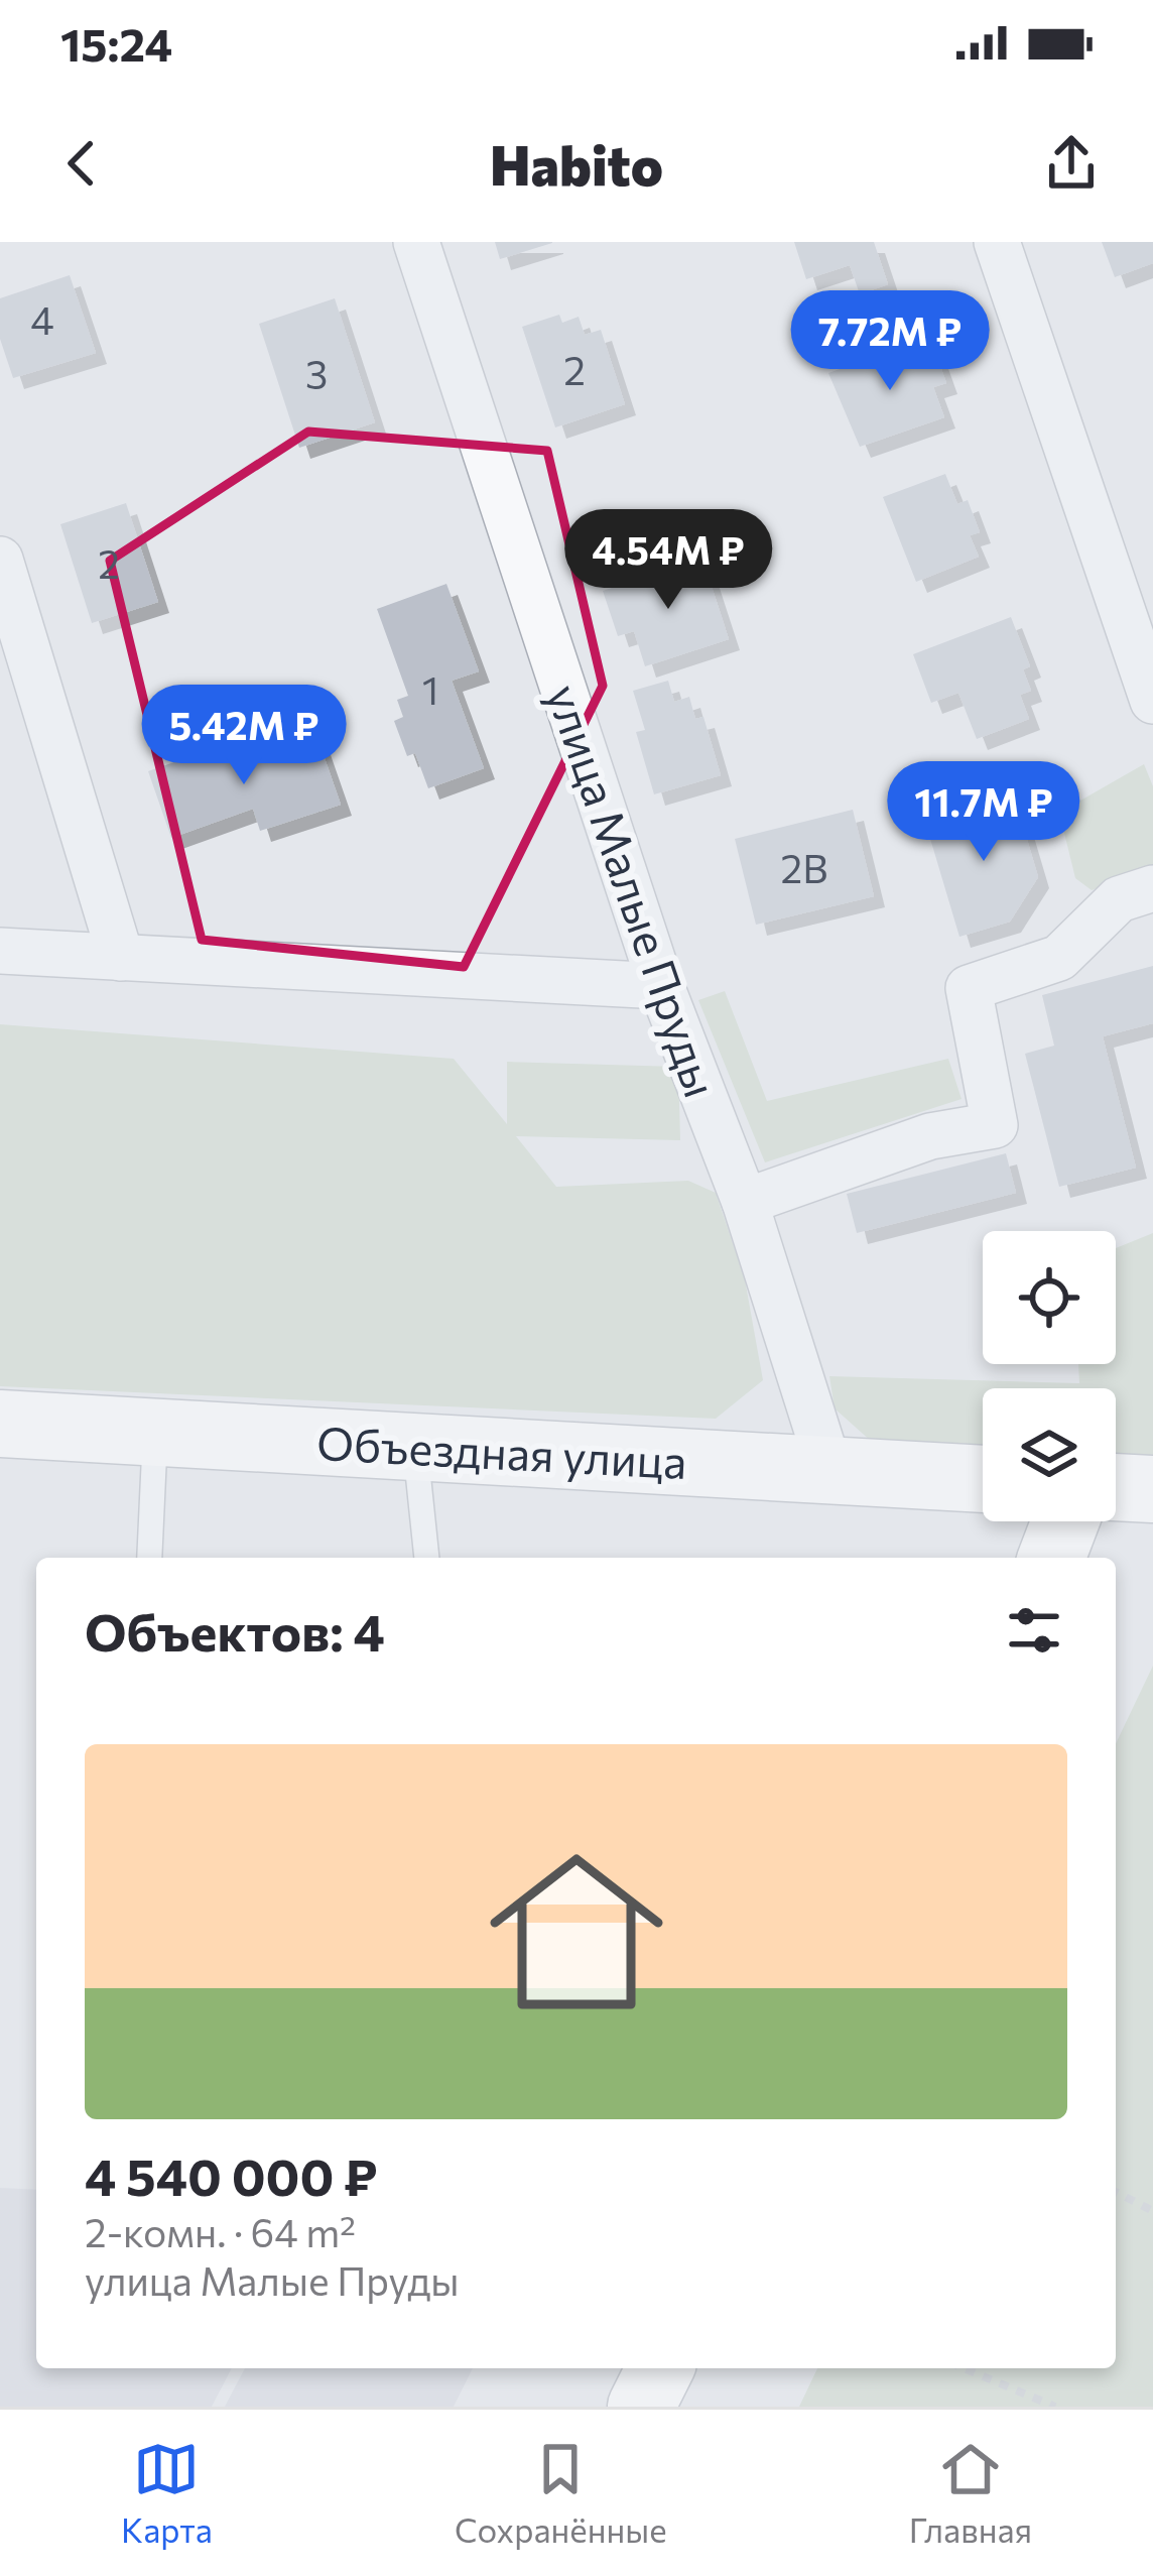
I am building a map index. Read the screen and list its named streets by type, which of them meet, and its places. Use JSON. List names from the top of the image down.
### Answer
{
  "streets": {
    "main road": ["Объездная улица"],
    "street": ["улица Малые Пруды"]
  },
  "crossings": [
    ["улица Малые Пруды", "Объездная улица"]
  ],
  "house_numbers": [
    "4",
    "2",
    "3",
    "2",
    "1",
    "2В"
  ],
  "page": {
    "status": "15:24",
    "header": "Habito",
    "price": [
      "7.72M ₽",
      "4.54M ₽",
      "5.42M ₽",
      "11.7M ₽"
    ],
    "heading": "Объектов: 4",
    "list": [
      {
        "name": "4 540 000 ₽",
        "note": "2-комн. · 64 m² · улица Малые Пруды"
      }
    ],
    "tabs": ["Карта", "Сохранённые", "Главная"]
  }
}
